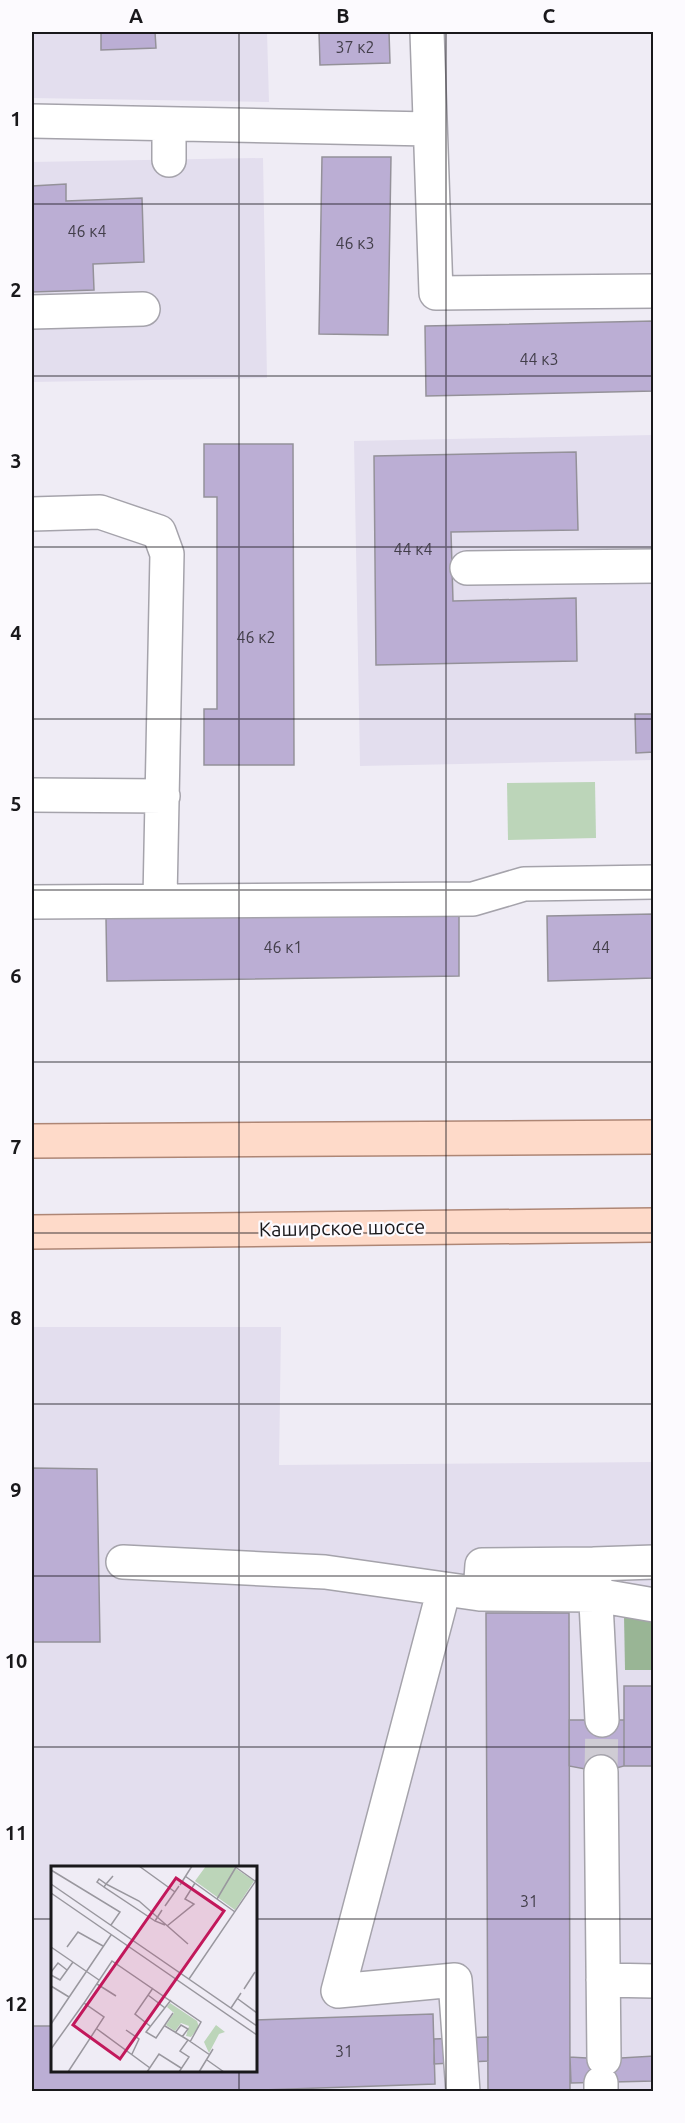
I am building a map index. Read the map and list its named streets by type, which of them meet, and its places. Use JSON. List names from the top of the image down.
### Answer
{
  "streets": {
    "main road": ["Каширское шоссе"]
  },
  "house_numbers": [
    "37 к2",
    "46 к4",
    "46 к3",
    "44 к3",
    "44 к4",
    "46 к2",
    "46 к1",
    "44",
    "31",
    "31"
  ],
  "grid": {
    "columns": ["A", "B", "C"],
    "rows": [
      "1",
      "2",
      "3",
      "4",
      "5",
      "6",
      "7",
      "8",
      "9",
      "10",
      "11",
      "12"
    ]
  }
}
